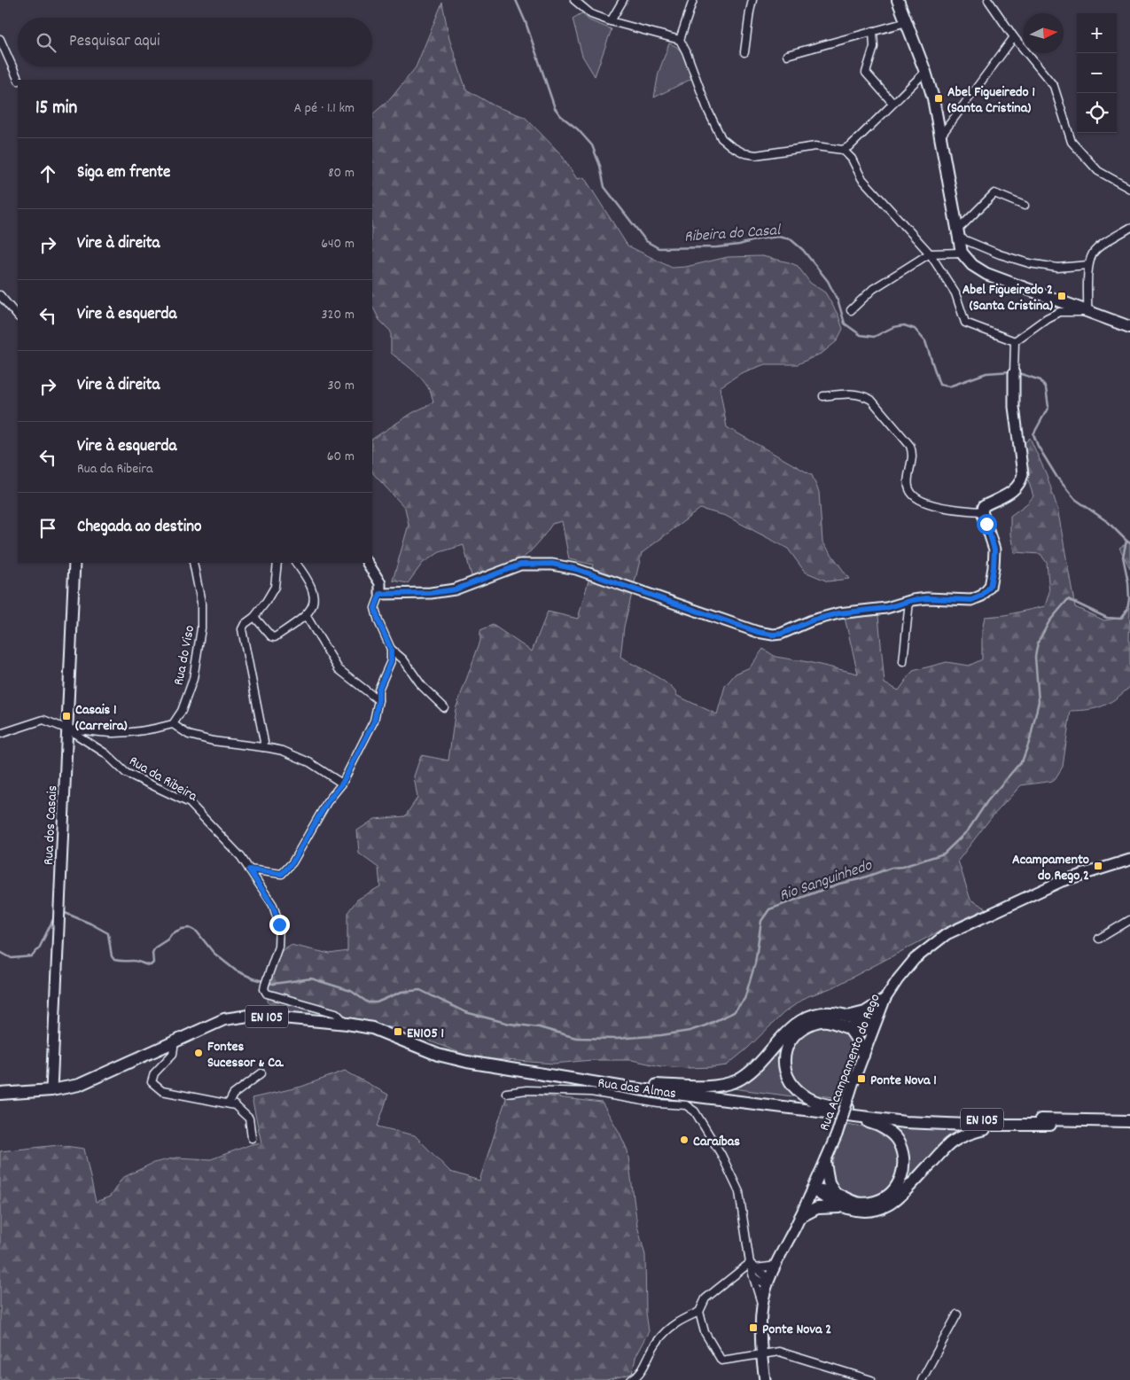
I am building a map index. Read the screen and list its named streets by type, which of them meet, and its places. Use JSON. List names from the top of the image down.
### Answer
{
  "streets": {
    "main road": ["EN 105"],
    "street": [
      "Rua do Viso",
      "Rua da Ribeira",
      "Rua dos Casais",
      "Rua Acampamento do Rego",
      "Rua das Almas"
    ]
  },
  "crossings": [
    ["Rua da Ribeira", "Rua dos Casais"],
    ["Rua da Ribeira", "EN 105"],
    ["Rua dos Casais", "EN 105"],
    ["Rua Acampamento do Rego", "Rua das Almas"]
  ],
  "water": ["Ribeira do Casal", "Rio Sanguinhedo"],
  "places": {
    "transit": [
      "Abel Figueiredo 1 (Santa Cristina)",
      "Abel Figueiredo 2 (Santa Cristina)",
      "Casais 1 (Carreira)",
      "Acampamento do Rego 2",
      "EN105 1",
      "Ponte Nova 1",
      "Ponte Nova 2"
    ],
    "other": ["Fontes Sucessor & Ca.", "Caraíbas"]
  },
  "north": "right",
  "page": {
    "map_buttons": ["+", "−"],
    "search": "Pesquisar aqui",
    "heading": ["15 min", "A pé · 1.1 km"],
    "list": [
      ["Siga em frente", "80 m"],
      ["Vire à direita", "640 m"],
      ["Vire à esquerda", "320 m"],
      ["Vire à direita", "30 m"],
      ["Vire à esquerda", "Rua da Ribeira", "60 m"],
      "Chegada ao destino"
    ]
  }
}
